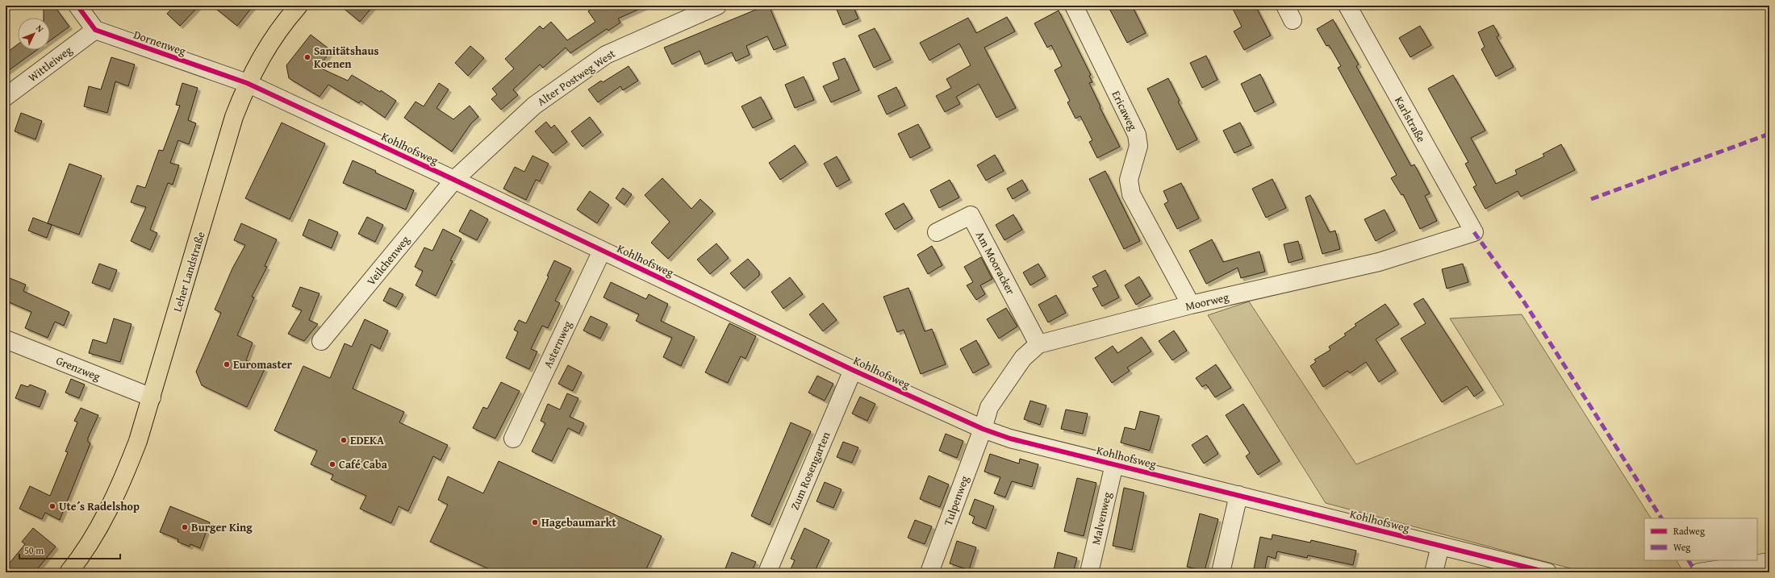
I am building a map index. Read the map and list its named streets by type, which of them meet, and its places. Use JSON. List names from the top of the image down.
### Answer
{
  "streets": {
    "main road": ["Leher Landstraße"],
    "street": [
      "Dornenweg",
      "Wittleiweg",
      "Alter Postweg West",
      "Ericaweg",
      "Karlstraße",
      "Kohlhofsweg",
      "Veilchenweg",
      "Am Mooracker",
      "Moorweg",
      "Asternweg",
      "Grenzweg",
      "Zum Rosengarten",
      "Tulpenweg",
      "Malvenweg"
    ]
  },
  "crossings": [
    ["Dornenweg", "Wittleiweg"],
    ["Dornenweg", "Kohlhofsweg"],
    ["Dornenweg", "Leher Landstraße"],
    ["Alter Postweg West", "Kohlhofsweg"],
    ["Alter Postweg West", "Veilchenweg"],
    ["Ericaweg", "Moorweg"],
    ["Karlstraße", "Moorweg"],
    ["Kohlhofsweg", "Veilchenweg"],
    ["Kohlhofsweg", "Leher Landstraße"],
    ["Kohlhofsweg", "Moorweg"],
    ["Kohlhofsweg", "Asternweg"],
    ["Kohlhofsweg", "Zum Rosengarten"],
    ["Kohlhofsweg", "Tulpenweg"],
    ["Kohlhofsweg", "Malvenweg"],
    ["Am Mooracker", "Moorweg"],
    ["Leher Landstraße", "Grenzweg"],
    ["Moorweg", "Tulpenweg"]
  ],
  "places": [
    "Sanitätshaus Koenen",
    "Euromaster",
    "EDEKA",
    "Café Caba",
    "Ute´s Radelshop",
    "Hagebaumarkt",
    "Burger King"
  ],
  "legend": ["Radweg", "Weg"],
  "scale_bar": "50 m",
  "north": "top right"
}
